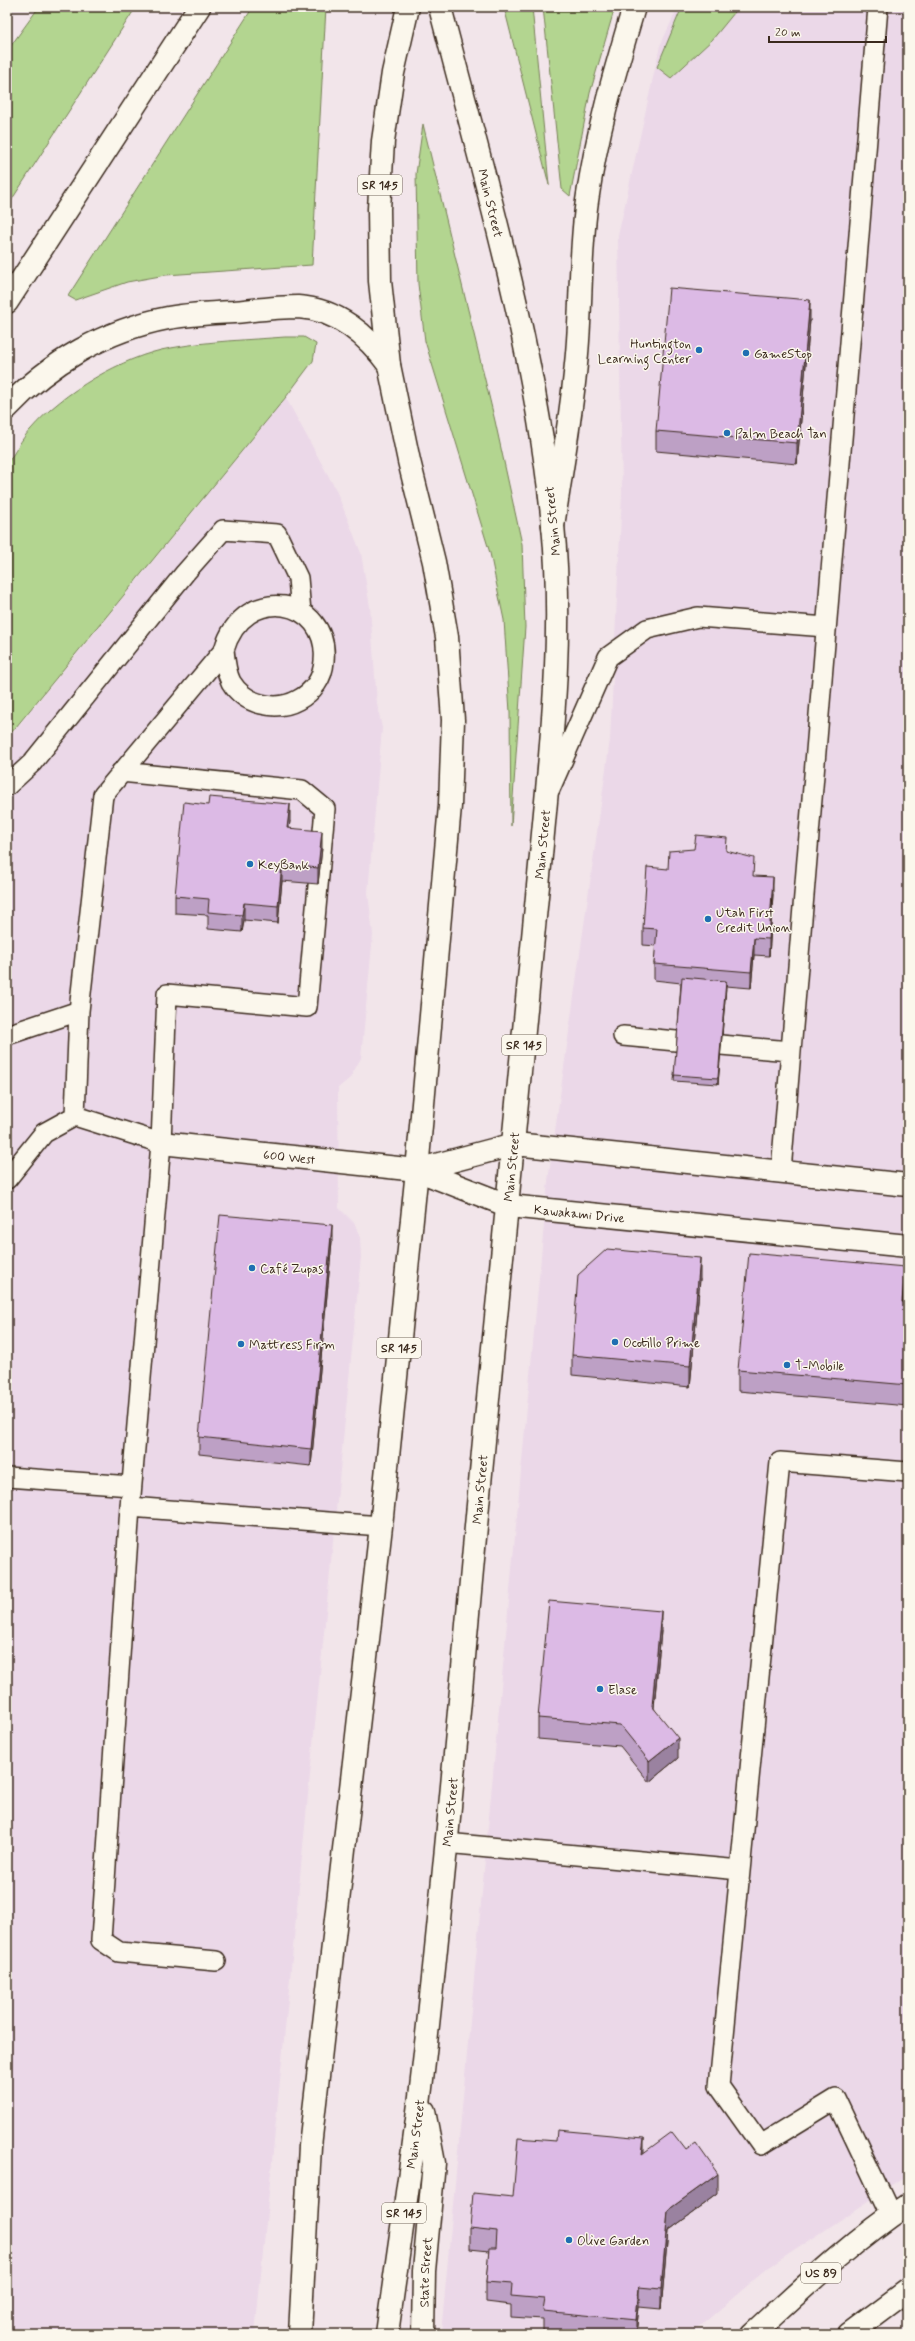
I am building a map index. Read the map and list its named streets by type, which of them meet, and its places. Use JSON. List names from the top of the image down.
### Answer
{
  "streets": {
    "main road": [
      "SR 145",
      "Main Street",
      "600 West",
      "Kawakami Drive",
      "State Street",
      "US 89"
    ]
  },
  "crossings": [
    ["SR 145", "600 West"],
    ["SR 145", "Kawakami Drive"],
    ["Main Street", "Kawakami Drive"],
    ["Main Street", "State Street"],
    ["600 West", "Kawakami Drive"]
  ],
  "places": [
    "Huntington Learning Center",
    "GameStop",
    "Palm Beach Tan",
    "KeyBank",
    "Utah First Credit Union",
    "Café Zupas",
    "Ocotillo Prime",
    "Mattress Firm",
    "T-Mobile",
    "Elase",
    "Olive Garden"
  ],
  "scale_bar": "20 m"
}
